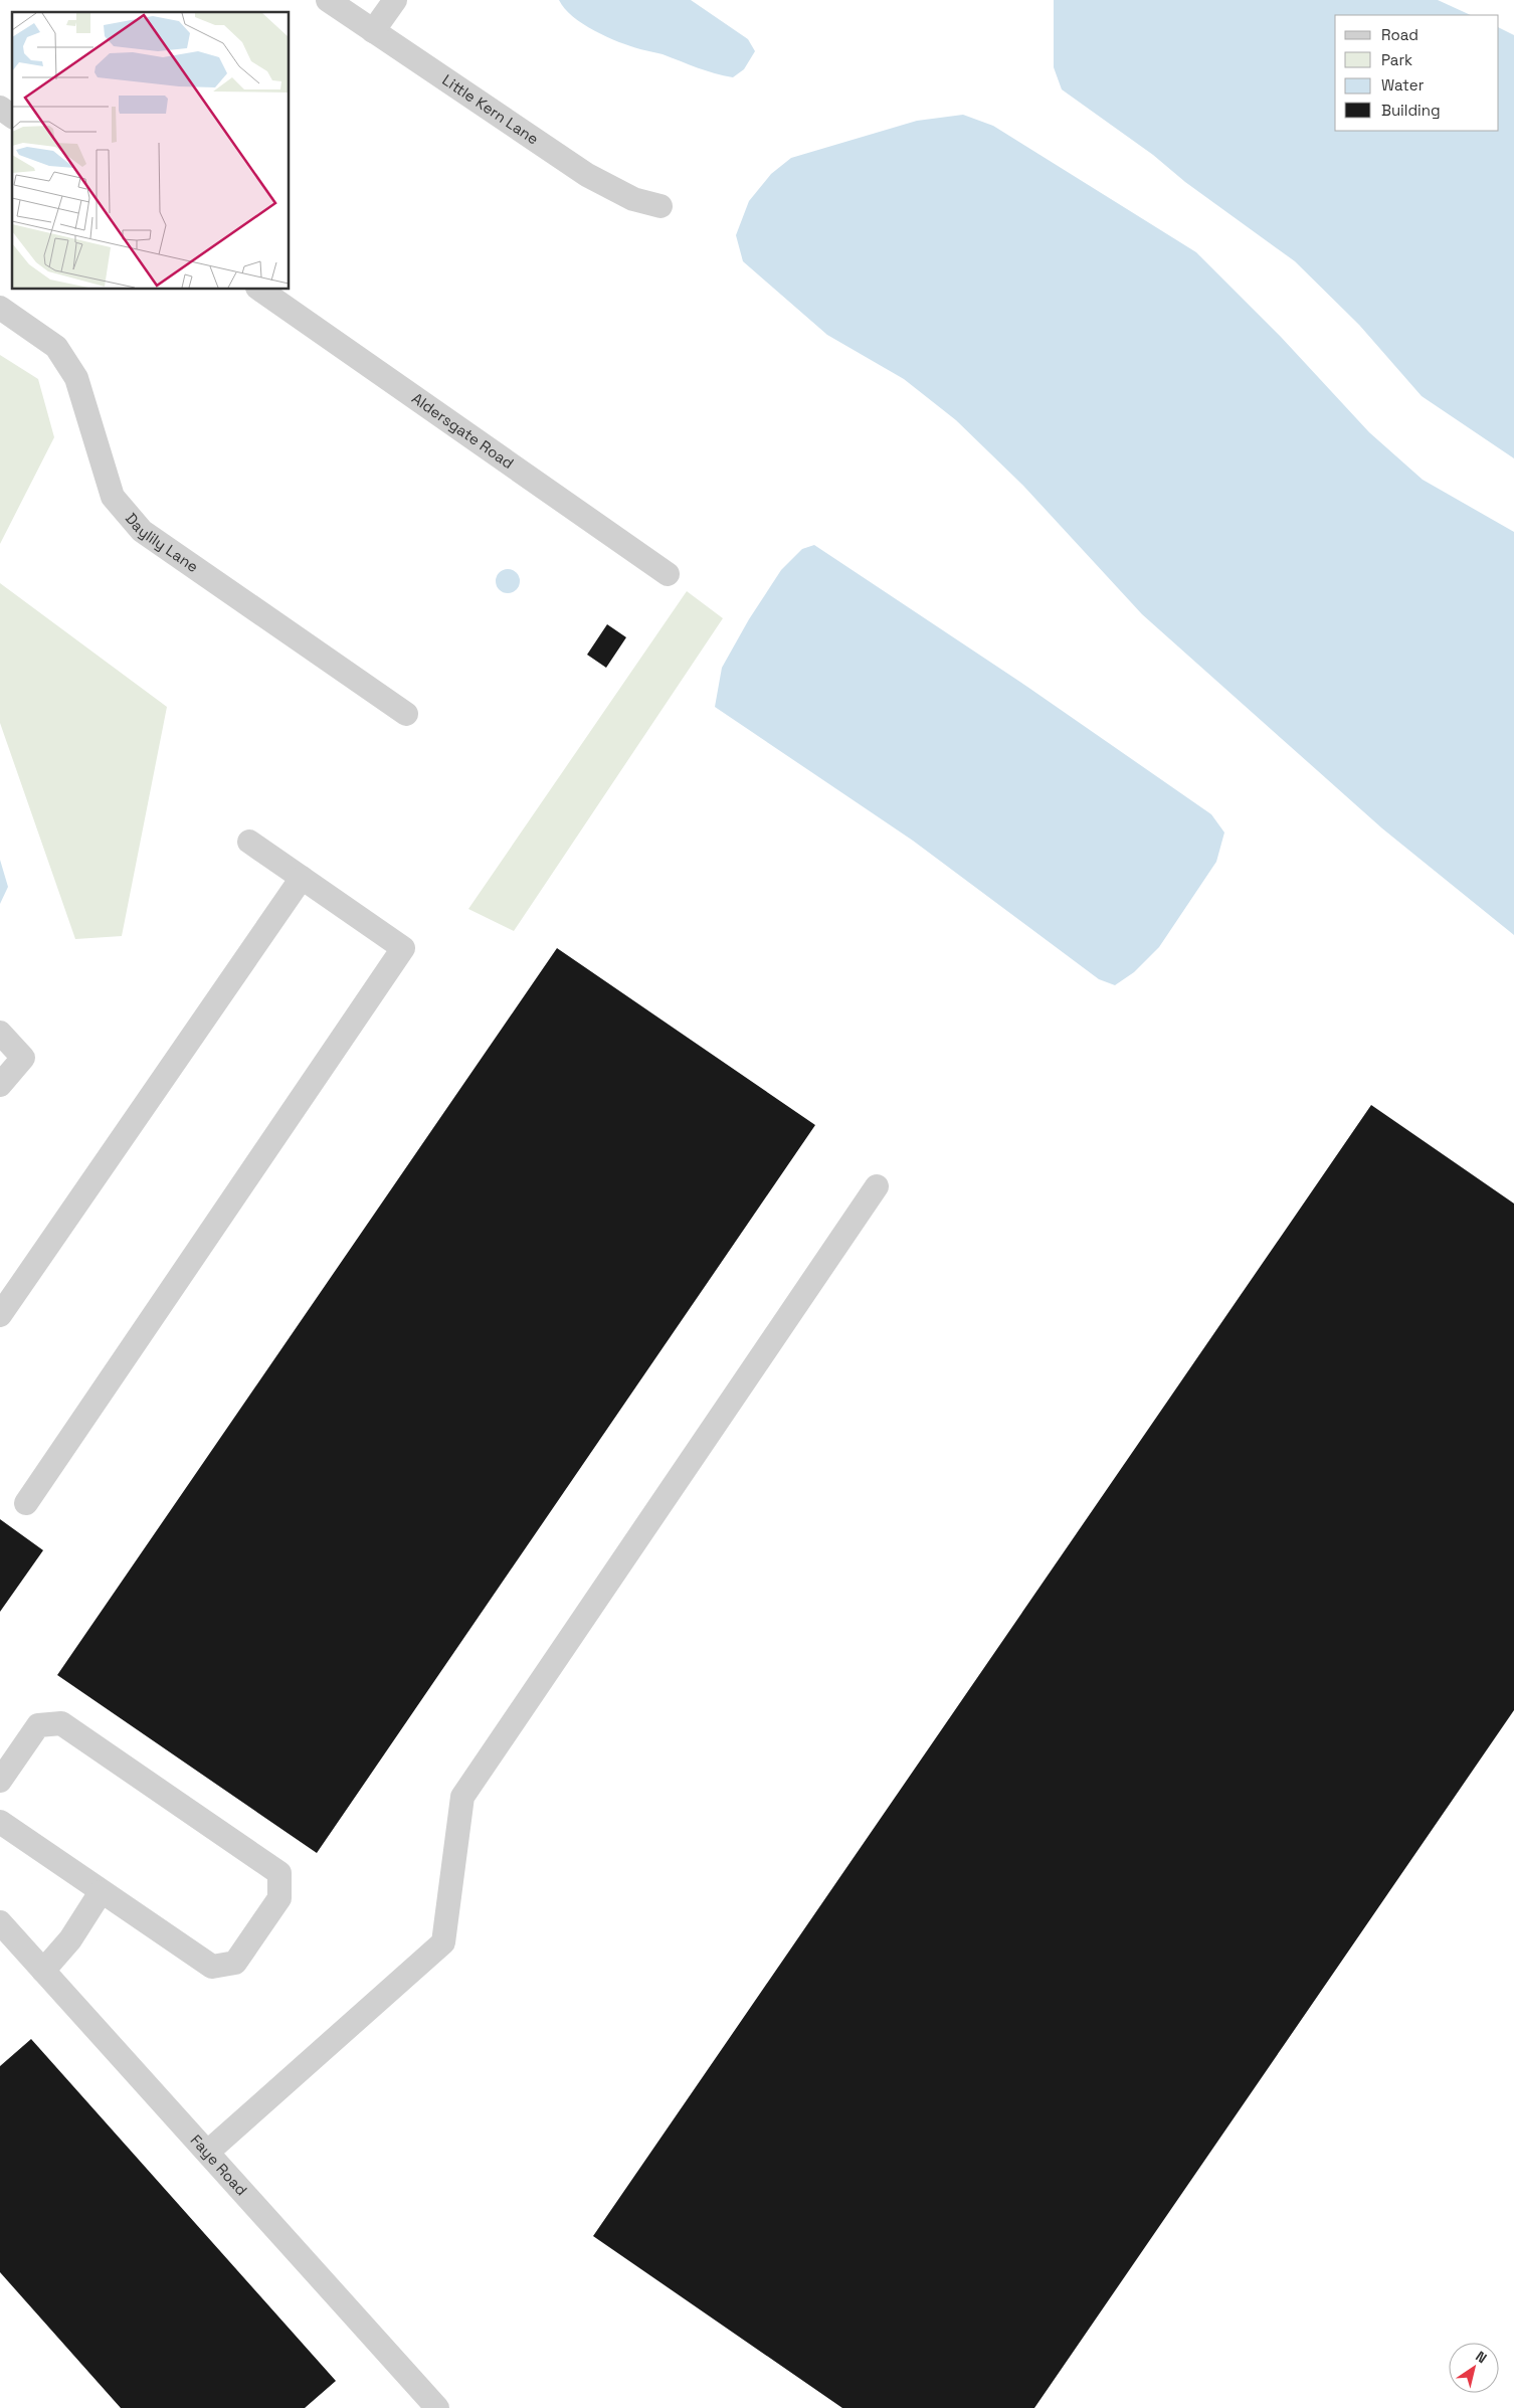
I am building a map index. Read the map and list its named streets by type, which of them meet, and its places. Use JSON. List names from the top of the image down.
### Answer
{
  "streets": {
    "street": [
      "Little Kern Lane",
      "Aldersgate Road",
      "Daylily Lane",
      "Faye Road"
    ]
  },
  "legend": [
    "Road",
    "Park",
    "Water",
    "Building"
  ],
  "north": "top right"
}
